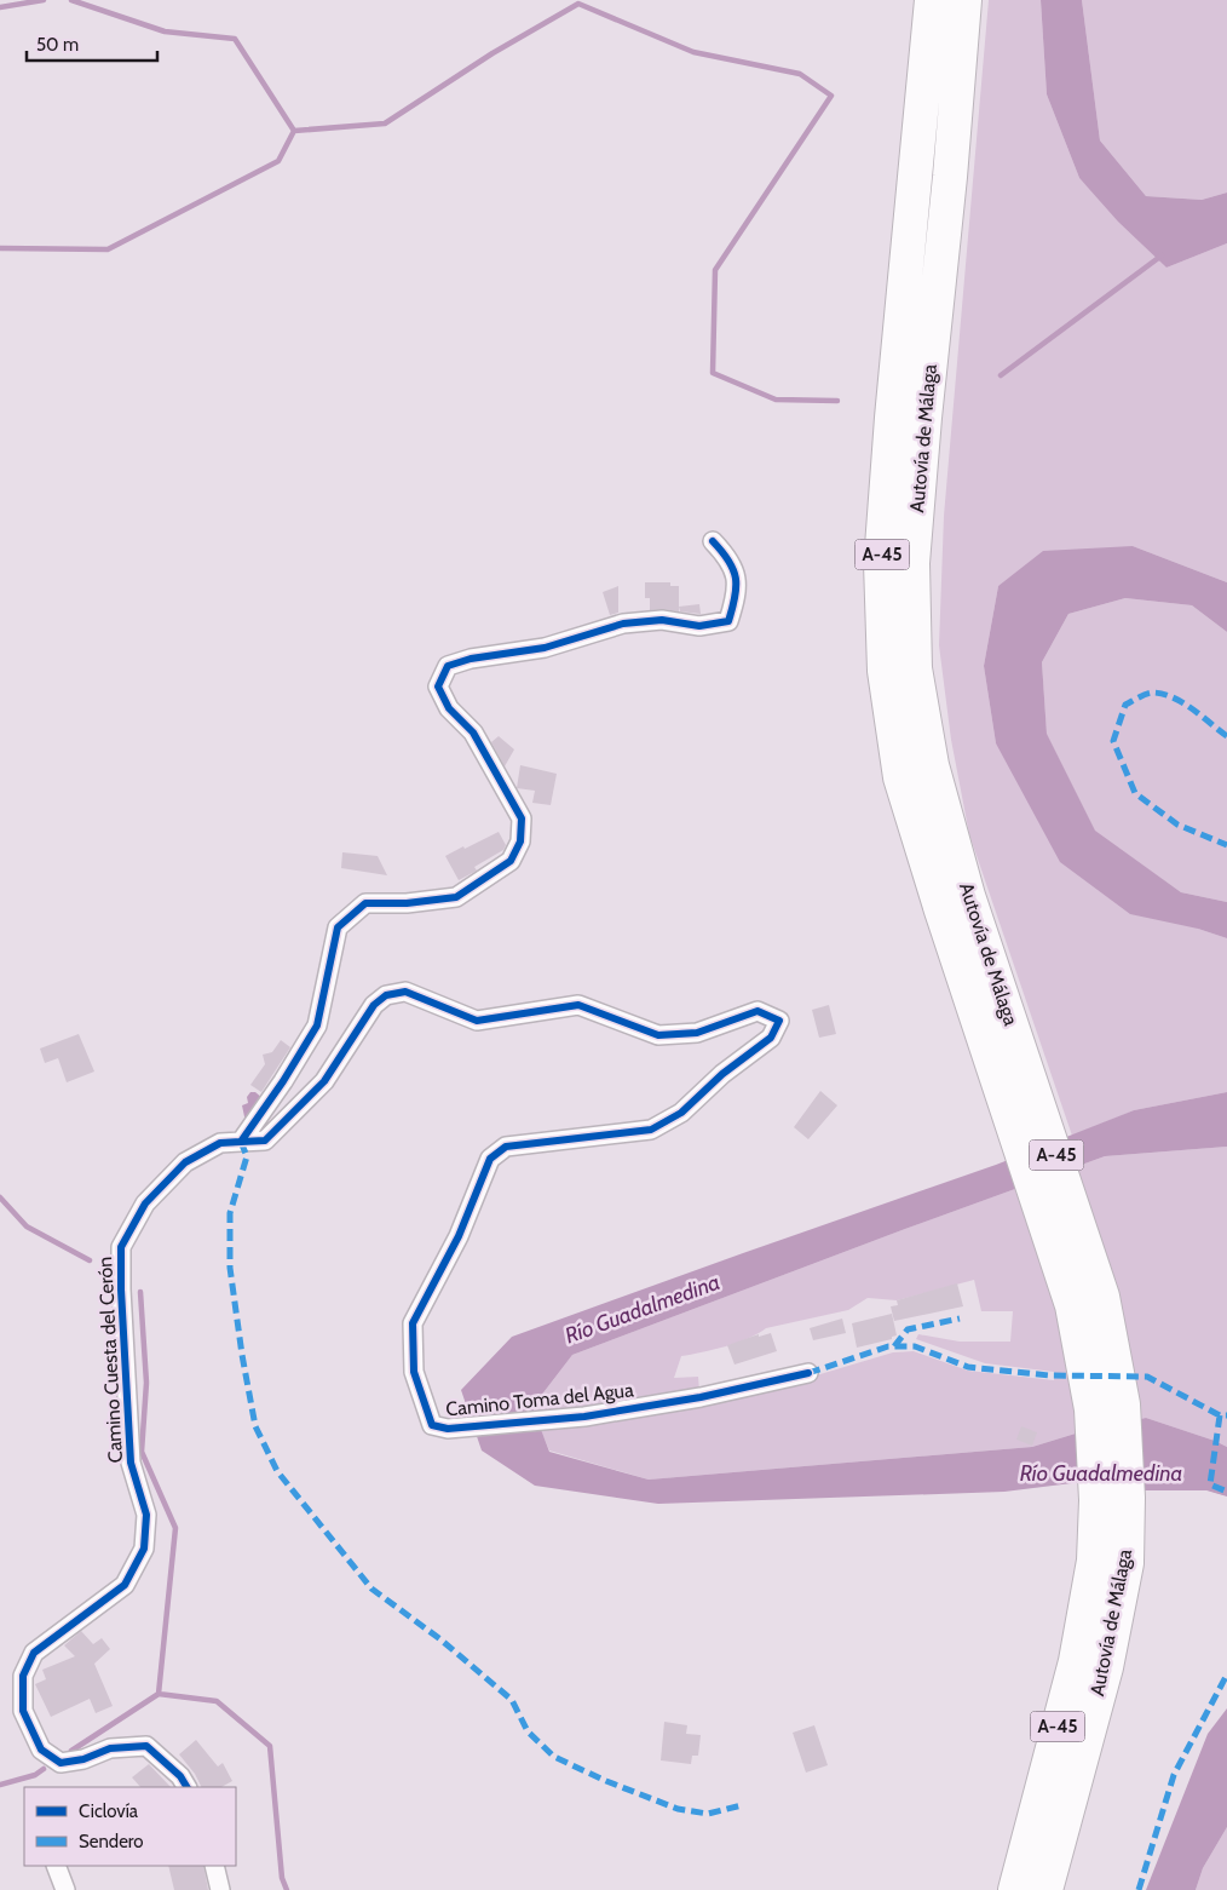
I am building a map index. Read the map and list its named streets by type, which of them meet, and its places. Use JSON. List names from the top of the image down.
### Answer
{
  "streets": {
    "highway": ["Autovía de Málaga", "A-45"],
    "street": ["Camino Cuesta del Cerón", "Camino Toma del Agua"]
  },
  "crossings": [
    ["Camino Cuesta del Cerón", "Camino Toma del Agua"]
  ],
  "water": ["Río Guadalmedina"],
  "legend": ["Ciclovía", "Sendero"],
  "scale_bar": "50 m"
}
